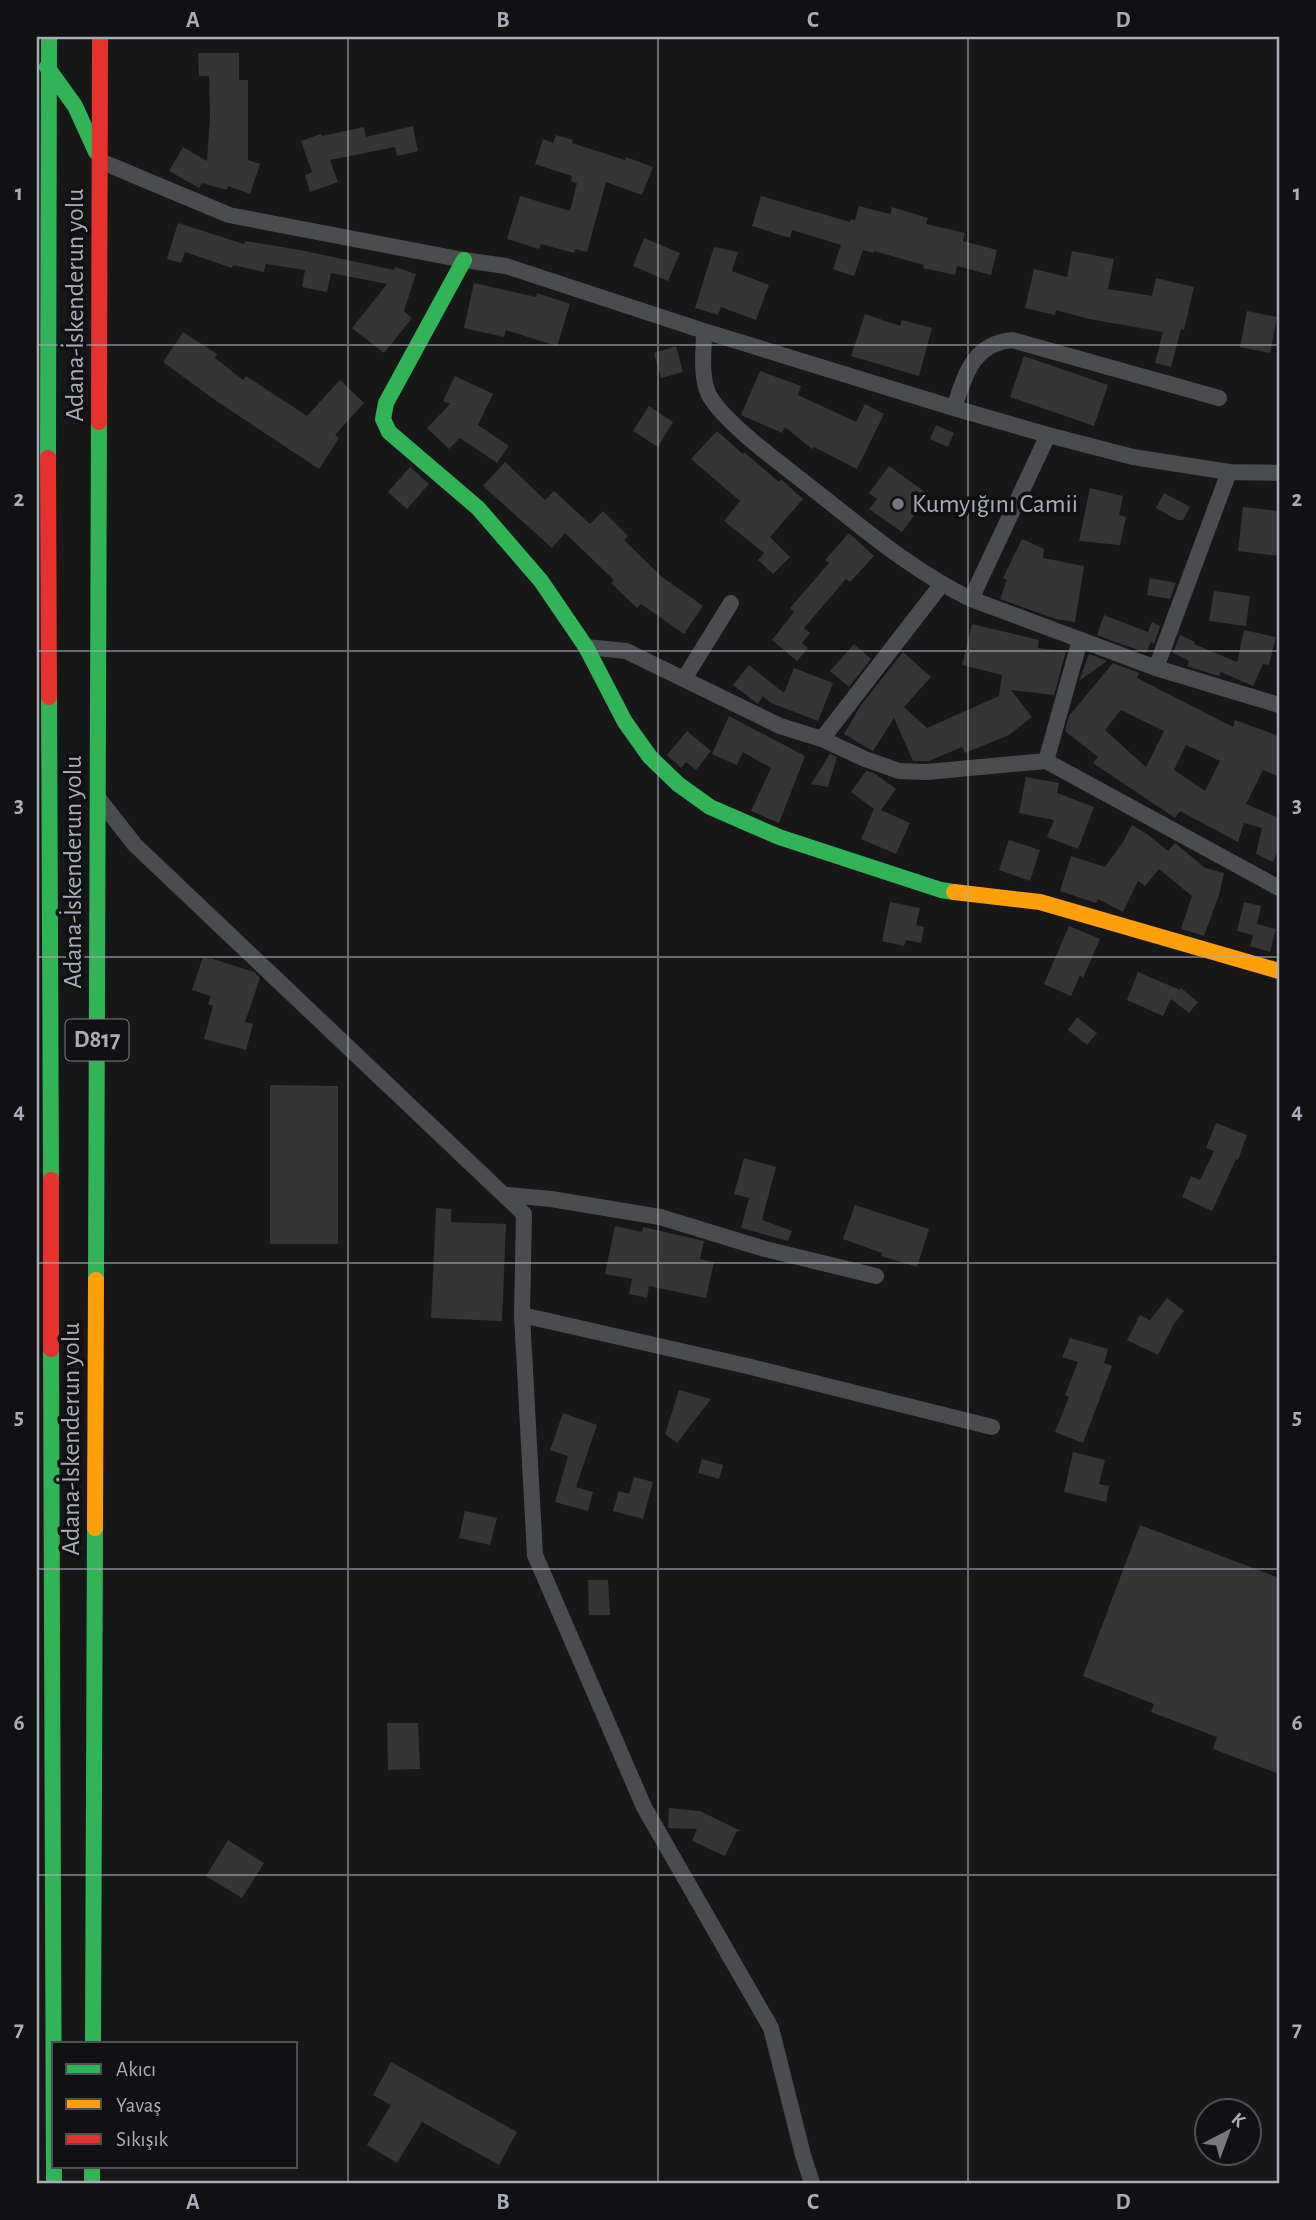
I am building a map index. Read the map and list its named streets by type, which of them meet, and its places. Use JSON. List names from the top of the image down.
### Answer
{
  "streets": {
    "main road": ["Adana-İskenderun yolu", "D817"]
  },
  "places": ["Kumyığını Camii"],
  "legend": ["Akıcı", "Yavaş", "Sıkışık"],
  "north": "top right",
  "grid": {
    "columns": [
      "A",
      "B",
      "C",
      "D"
    ],
    "rows": [
      "1",
      "2",
      "3",
      "4",
      "5",
      "6",
      "7"
    ]
  }
}
